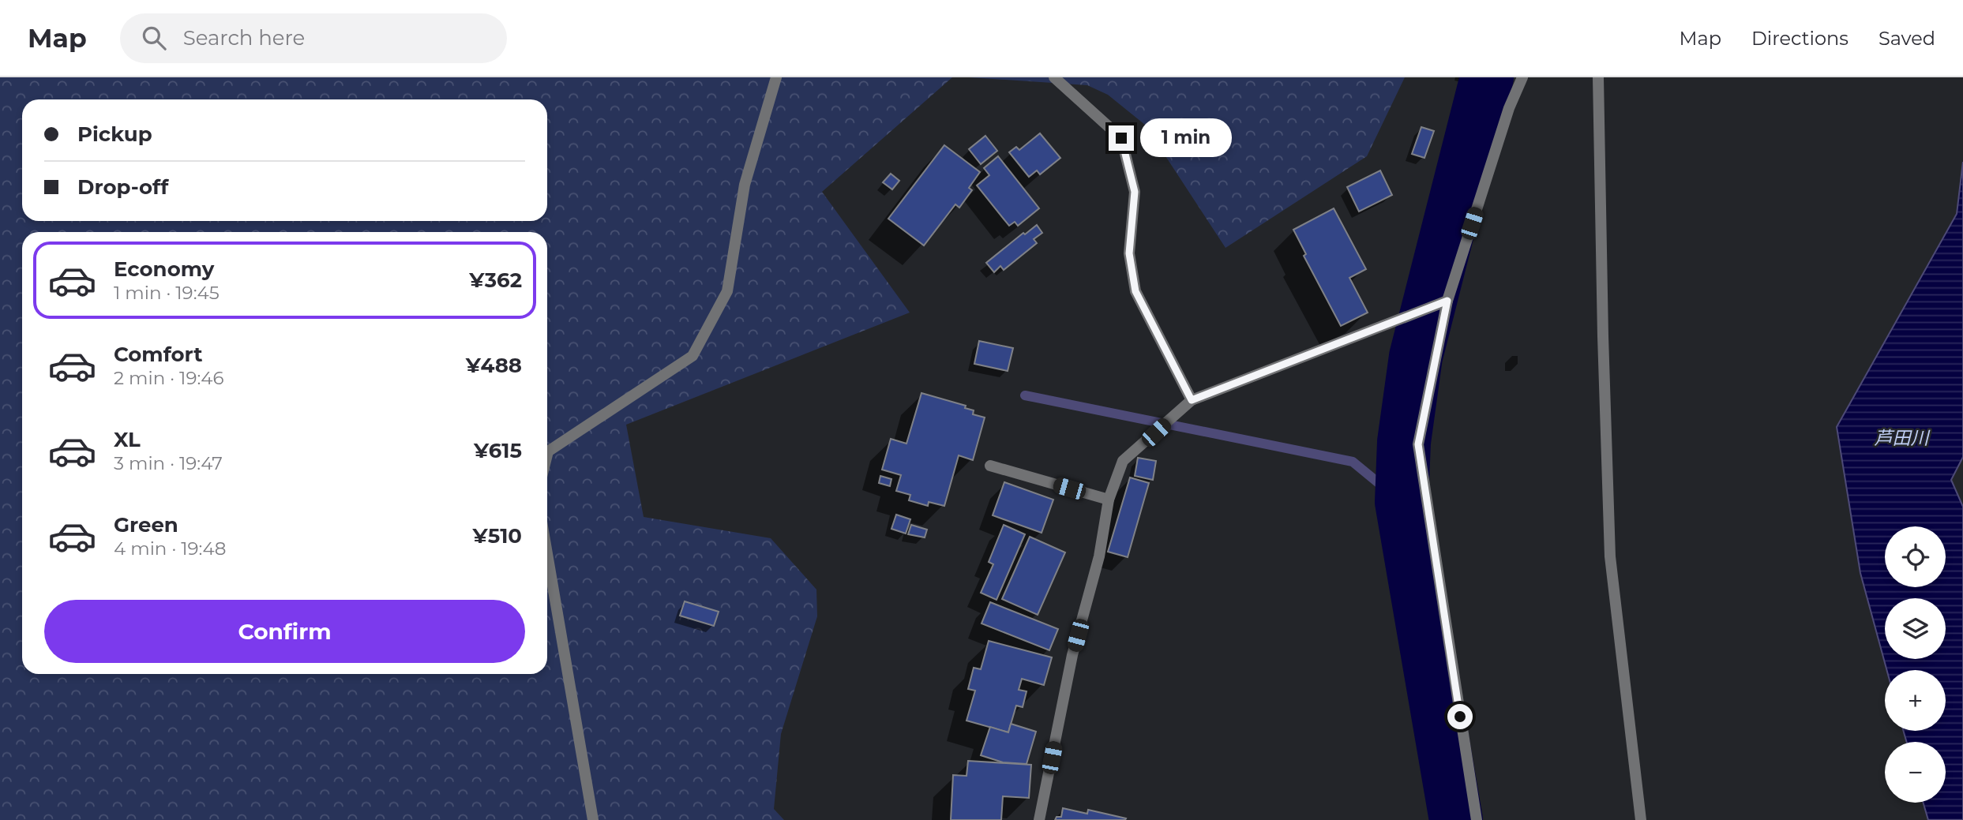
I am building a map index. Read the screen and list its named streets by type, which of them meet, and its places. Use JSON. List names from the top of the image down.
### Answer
{
  "water": ["芦田川"],
  "page": {
    "header": "Map",
    "search": "Search here",
    "nav": ["Map", "Directions", "Saved"],
    "banner": ["Pickup", "Drop-off"],
    "bubble": "1 min",
    "list": [
      {
        "name": "Economy",
        "note": "1 min · 19:45",
        "value": "¥362"
      },
      {
        "name": "Comfort",
        "note": "2 min · 19:46",
        "value": "¥488"
      },
      {
        "name": "XL",
        "note": "3 min · 19:47",
        "value": "¥615"
      },
      {
        "name": "Green",
        "note": "4 min · 19:48",
        "value": "¥510"
      }
    ],
    "map_buttons": ["+", "−"],
    "buttons": "Confirm"
  }
}
